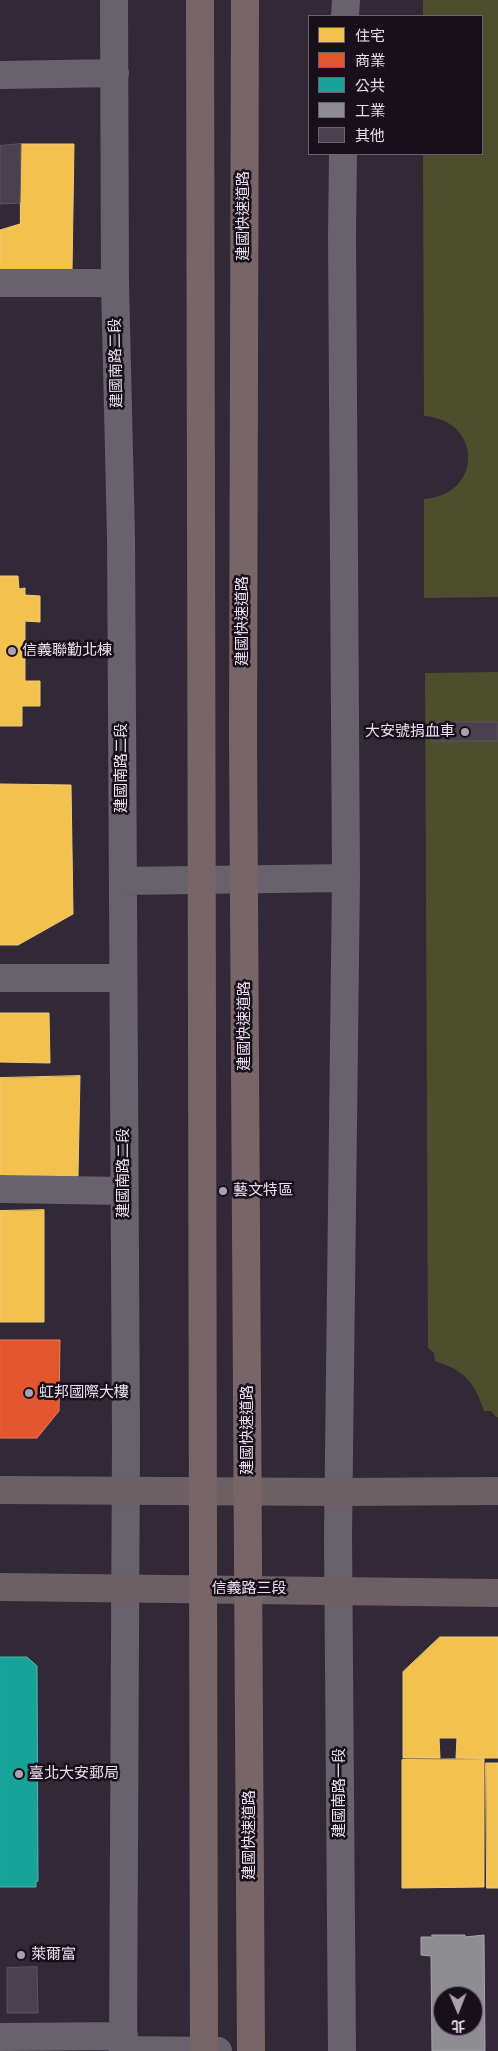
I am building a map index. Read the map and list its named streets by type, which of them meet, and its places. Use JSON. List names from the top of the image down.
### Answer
{
  "streets": {
    "highway": ["建國快速道路"],
    "main road": ["信義路三段"],
    "street": ["建國南路二段", "建國南路一段"]
  },
  "crossings": [
    ["建國南路二段", "信義路三段"],
    ["信義路三段", "建國南路一段"]
  ],
  "places": [
    "信義聯勤北棟",
    "大安號捐血車",
    "藝文特區",
    "虹邦國際大樓",
    "臺北大安郵局",
    "萊爾富"
  ],
  "legend": [
    "住宅",
    "商業",
    "公共",
    "工業",
    "其他"
  ],
  "north": "bottom"
}
